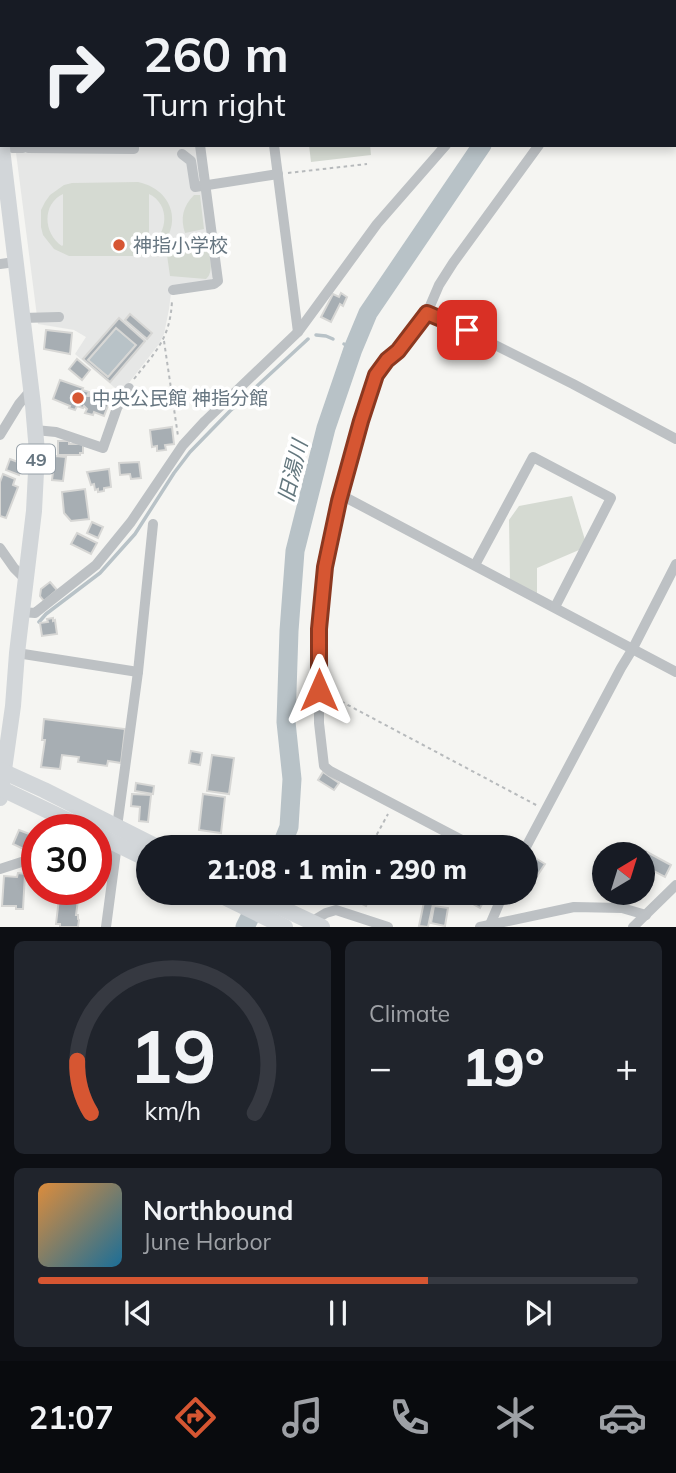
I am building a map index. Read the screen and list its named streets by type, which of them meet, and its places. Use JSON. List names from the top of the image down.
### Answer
{
  "streets": {
    "highway": ["49"]
  },
  "water": ["旧湯川"],
  "places": ["神指小学校", "中央公民館 神指分館"],
  "north": "top right",
  "page": {
    "turn": ["260 m", "Turn right"],
    "limit": "30",
    "trip": "21:08 · 1 min · 290 m",
    "tile": "Climate",
    "heat": ["−", "19°", "+"],
    "song": ["Northbound", "June Harbor"],
    "tabs": "21:07",
    "gauge": ["19", "km/h"]
  }
}
